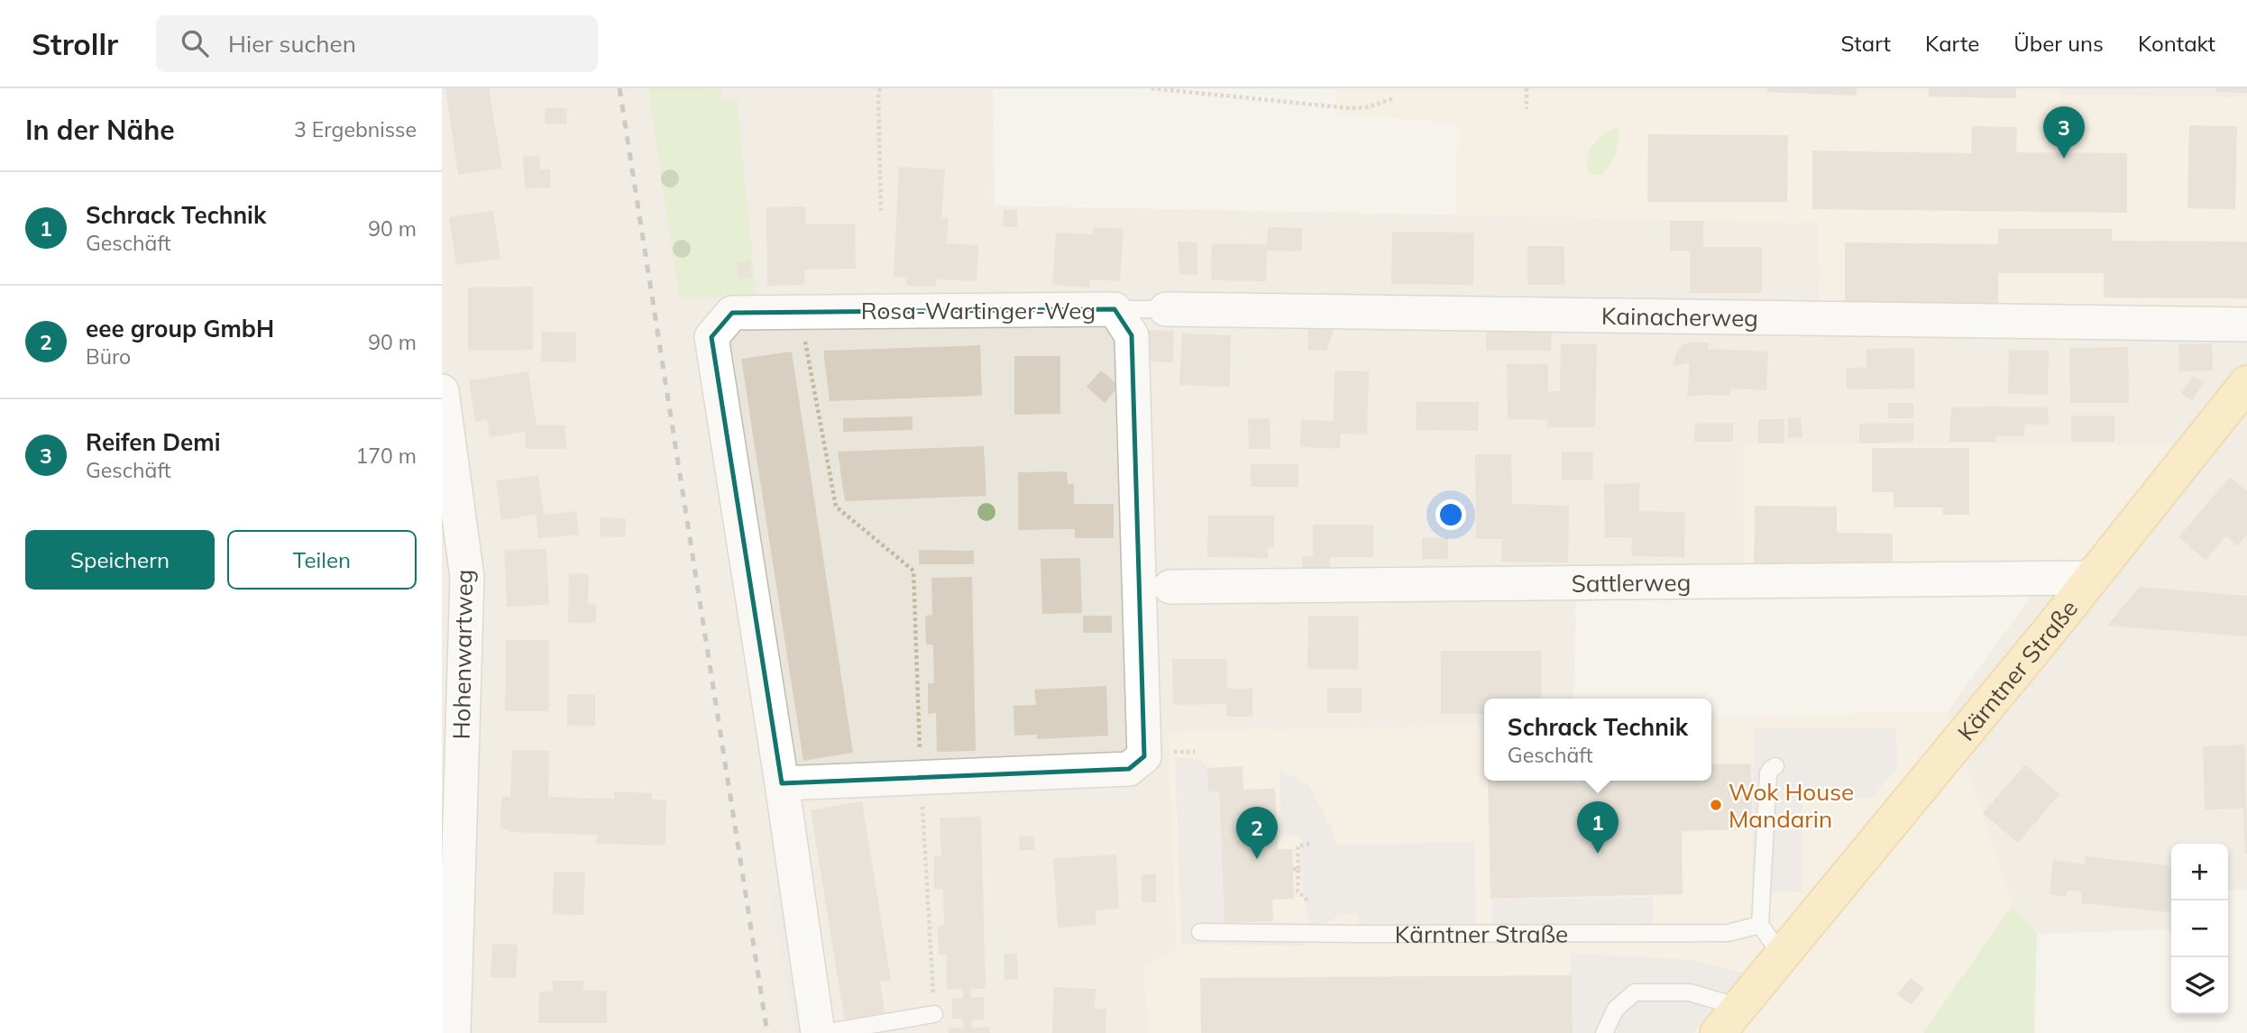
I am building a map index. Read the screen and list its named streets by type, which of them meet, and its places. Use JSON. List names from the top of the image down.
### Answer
{
  "streets": {
    "main road": ["Kärntner Straße"],
    "street": [
      "Rosa-Wartinger-Weg",
      "Kainacherweg",
      "Sattlerweg",
      "Hohenwartweg"
    ]
  },
  "crossings": [
    ["Rosa-Wartinger-Weg", "Kainacherweg"],
    ["Sattlerweg", "Kärntner Straße"]
  ],
  "places": ["Wok House Mandarin"],
  "page": {
    "header": "Strollr",
    "search": "Hier suchen",
    "nav": [
      "Start",
      "Karte",
      "Über uns",
      "Kontakt"
    ],
    "heading": ["In der Nähe", "3 Ergebnisse"],
    "pins": ["3", "1", "2"],
    "list": [
      {
        "mark": "1",
        "name": "Schrack Technik",
        "note": "Geschäft",
        "value": "90 m"
      },
      {
        "mark": "2",
        "name": "eee group GmbH",
        "note": "Büro",
        "value": "90 m"
      },
      {
        "mark": "3",
        "name": "Reifen Demi",
        "note": "Geschäft",
        "value": "170 m"
      }
    ],
    "buttons": ["Speichern", "Teilen"],
    "popup": ["Schrack Technik", "Geschäft"],
    "map_buttons": ["+", "−"]
  }
}
